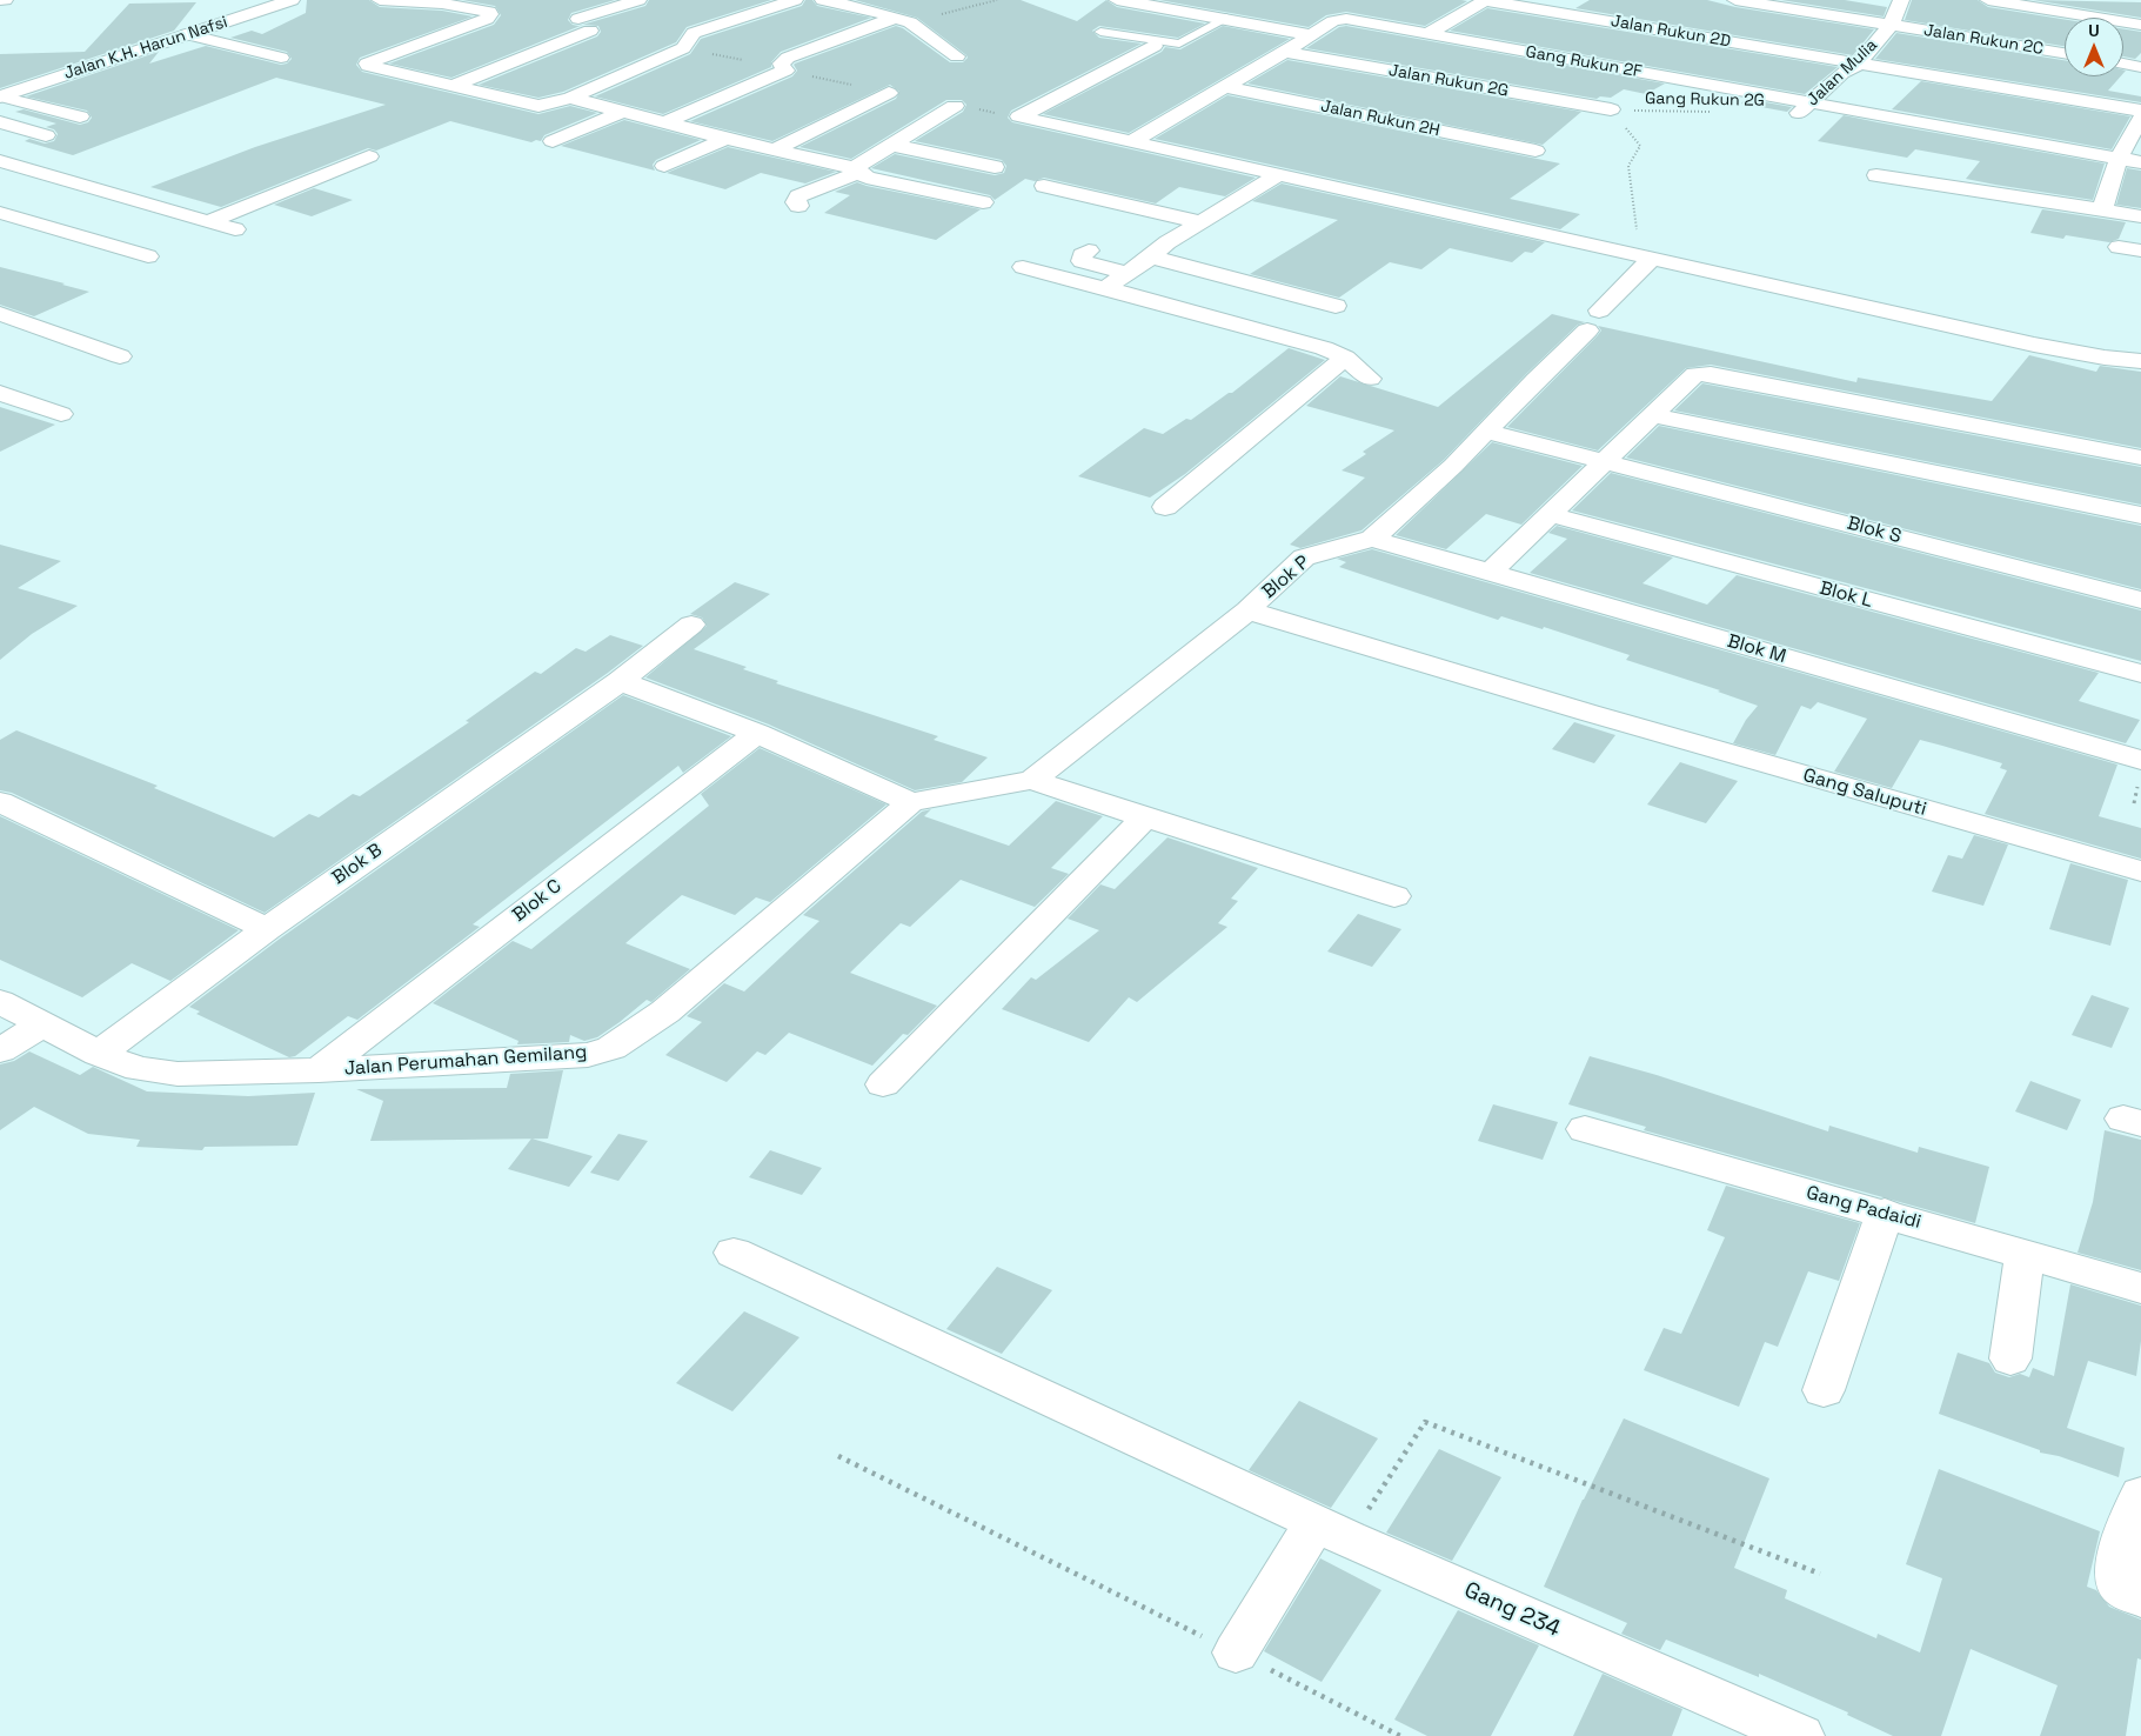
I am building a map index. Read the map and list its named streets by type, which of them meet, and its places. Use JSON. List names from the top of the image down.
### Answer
{
  "streets": {
    "street": [
      "Jalan Rukun 2D",
      "Jalan Rukun 2C",
      "Jalan K.H. Harun Nafsi",
      "Gang Rukun 2F",
      "Jalan Mulia",
      "Jalan Rukun 2G",
      "Jalan Rukun 2H",
      "Blok S",
      "Blok P",
      "Blok L",
      "Blok M",
      "Gang Saluputi",
      "Blok B",
      "Blok C",
      "Jalan Perumahan Gemilang",
      "Gang Padaidi",
      "Gang 234"
    ],
    "path": ["Gang Rukun 2G"]
  },
  "crossings": [
    ["Jalan Rukun 2D", "Jalan Mulia"],
    ["Jalan Rukun 2C", "Jalan Mulia"],
    ["Gang Rukun 2F", "Jalan Mulia"],
    ["Gang Rukun 2F", "Jalan Rukun 2G"],
    ["Gang Rukun 2F", "Jalan Rukun 2H"],
    ["Jalan Rukun 2G", "Gang Rukun 2G"],
    ["Blok S", "Blok P"],
    ["Blok P", "Blok M"],
    ["Blok P", "Gang Saluputi"],
    ["Blok P", "Jalan Perumahan Gemilang"],
    ["Blok B", "Jalan Perumahan Gemilang"],
    ["Blok C", "Jalan Perumahan Gemilang"]
  ],
  "north": "top"
}
